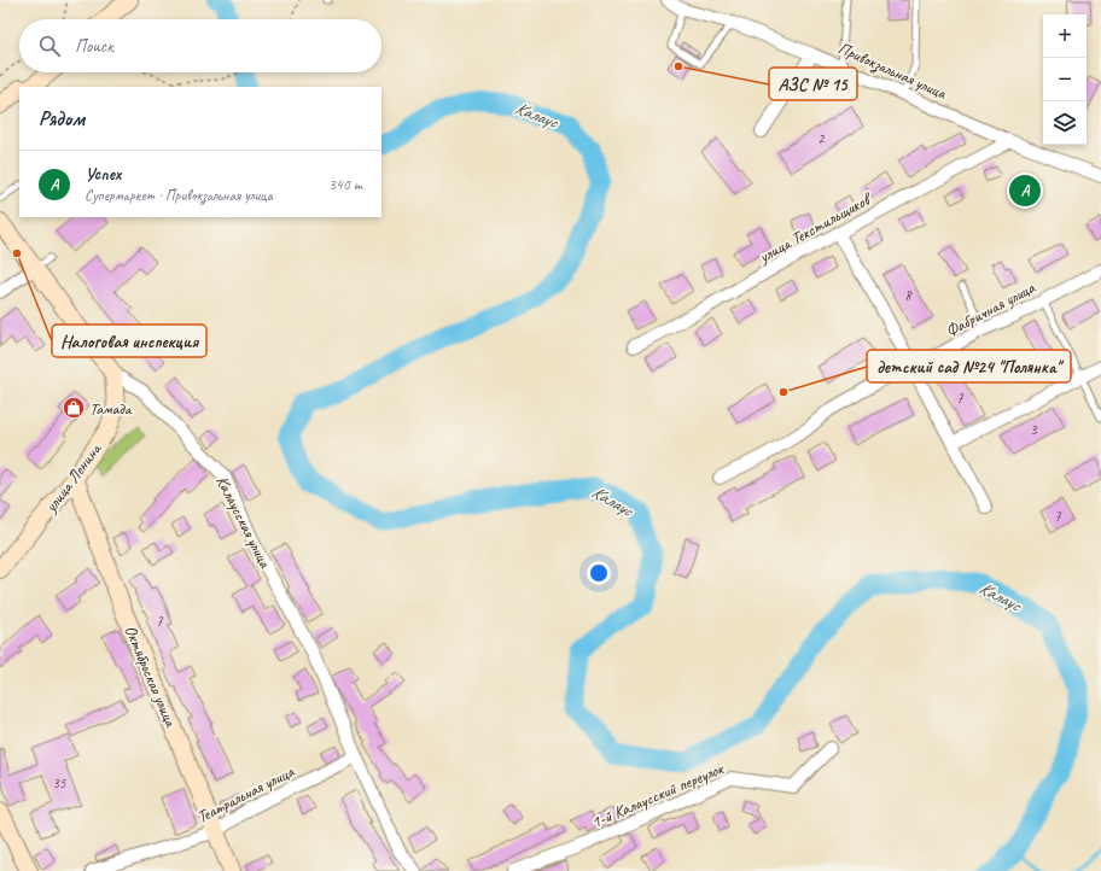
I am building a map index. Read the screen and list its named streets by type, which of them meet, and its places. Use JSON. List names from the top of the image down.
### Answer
{
  "streets": {
    "main road": ["улица Ленина", "Калаусская улица", "Октябрьская улица"],
    "street": [
      "Привокзальная улица",
      "улица Текстильщиков",
      "Фабричная улица",
      "Театральная улица",
      "1-й Калаусский переулок"
    ]
  },
  "crossings": [
    ["Привокзальная улица", "улица Текстильщиков"],
    ["улица Ленина", "Калаусская улица"],
    ["улица Ленина", "Октябрьская улица"],
    ["Калаусская улица", "Театральная улица"],
    ["Октябрьская улица", "Театральная улица"]
  ],
  "water": ["Калаус"],
  "places": {
    "other": ["АЗС № 15", "Налоговая инспекция", "детский сад №24 \"Полянка\""],
    "shop": ["Тамада"]
  },
  "house_numbers": [
    "2",
    "8",
    "7",
    "3",
    "7",
    "7",
    "35"
  ],
  "page": {
    "map_buttons": ["+", "−"],
    "search": "Поиск",
    "heading": "Рядом",
    "list": [
      {
        "mark": "A",
        "name": "Успех",
        "note": "Супермаркет · Привокзальная улица",
        "value": "340 m"
      }
    ],
    "pins": "A"
  }
}
